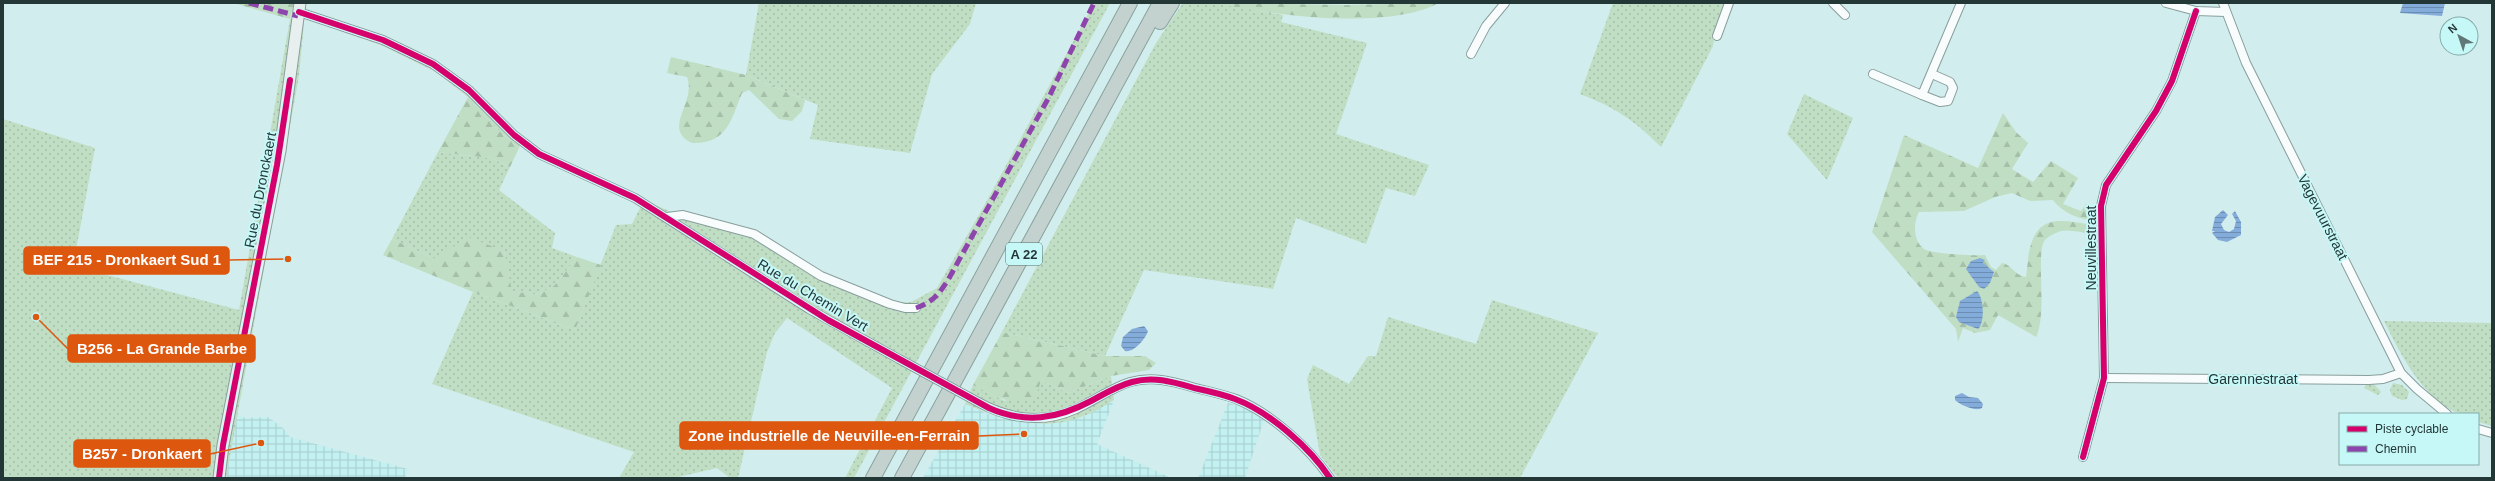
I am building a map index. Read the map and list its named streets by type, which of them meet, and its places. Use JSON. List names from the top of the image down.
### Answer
{
  "streets": {
    "highway": ["A 22"],
    "main road": ["Rue du Dronckaert"],
    "street": [
      "Vagevuurstraat",
      "Neuvillestraat",
      "Rue du Chemin Vert",
      "Garennestraat"
    ]
  },
  "crossings": [
    ["Rue du Dronckaert", "Rue du Chemin Vert"],
    ["Vagevuurstraat", "Garennestraat"],
    ["Neuvillestraat", "Garennestraat"]
  ],
  "places": [
    "BEF 215 - Dronkaert Sud 1",
    "B256 - La Grande Barbe",
    "Zone industrielle de Neuville-en-Ferrain",
    "B257 - Dronkaert"
  ],
  "legend": ["Piste cyclable", "Chemin"],
  "north": "top left"
}
